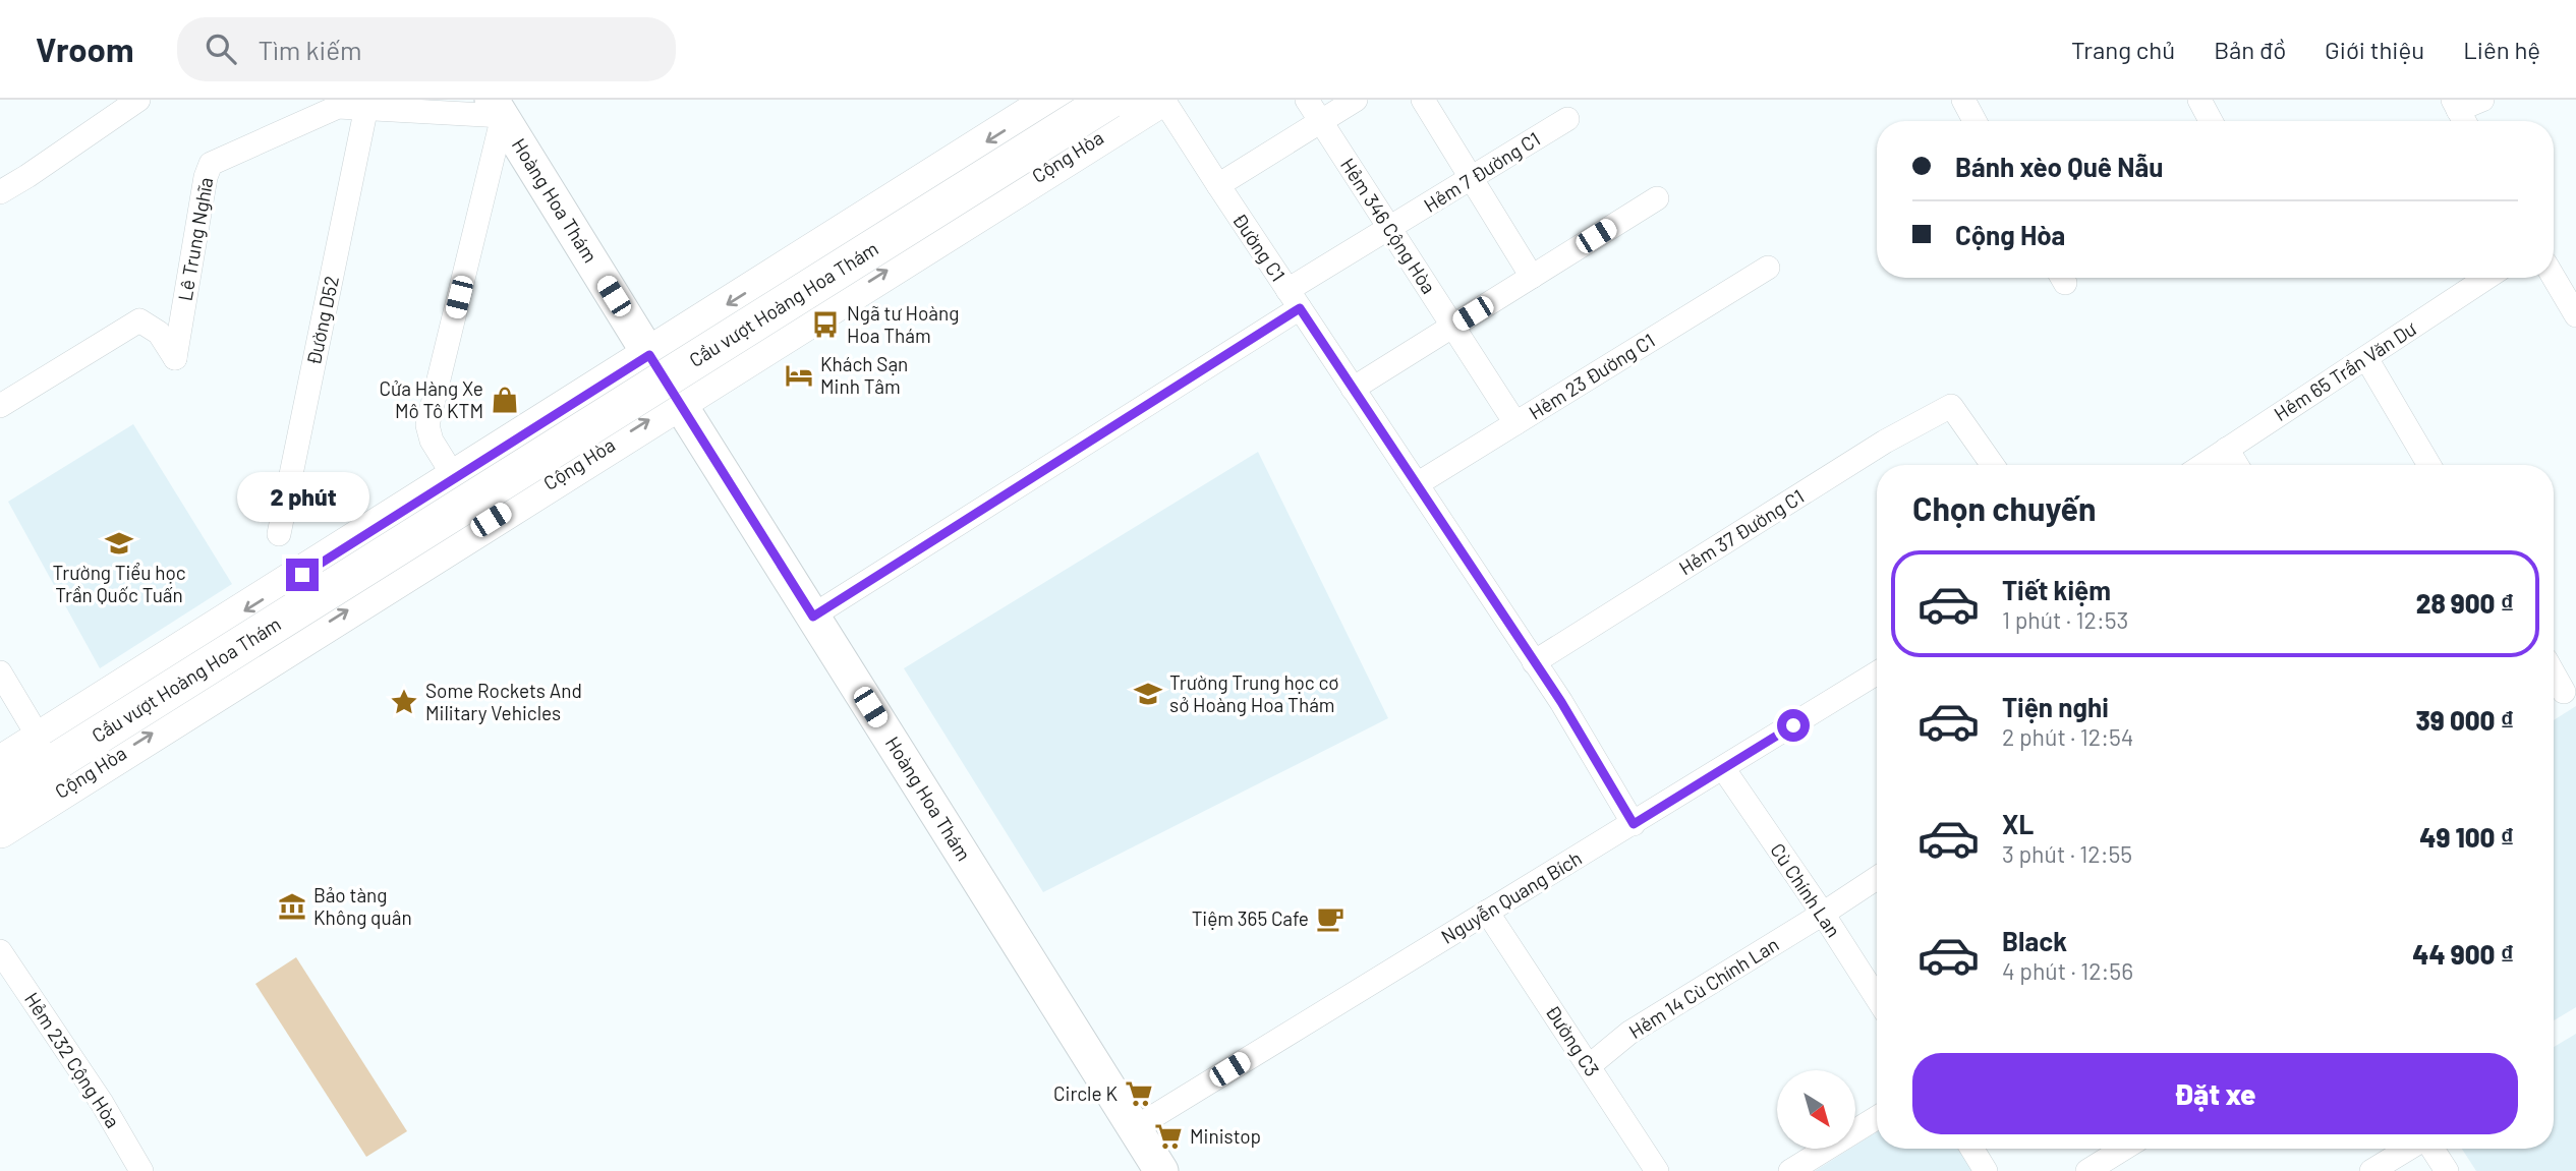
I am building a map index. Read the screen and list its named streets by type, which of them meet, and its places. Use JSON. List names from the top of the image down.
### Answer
{
  "streets": {
    "main road": ["Cộng Hòa", "Hoàng Hoa Thám", "Cầu vượt Hoàng Hoa Thám"],
    "street": [
      "Hẻm 7 Đường C1",
      "Hẻm 346 Cộng Hòa",
      "Lê Trung Nghĩa",
      "Đường C1",
      "Đường D52",
      "Hẻm 65 Trần Văn Dư",
      "Hẻm 23 Đường C1",
      "Hẻm 37 Đường C1",
      "Cù Chính Lan",
      "Nguyễn Quang Bích",
      "Hẻm 14 Cù Chính Lan",
      "Đường C3",
      "Hẻm 232 Cộng Hòa"
    ]
  },
  "crossings": [
    ["Cộng Hòa", "Hoàng Hoa Thám"],
    ["Cộng Hòa", "Cầu vượt Hoàng Hoa Thám"],
    ["Hẻm 7 Đường C1", "Hoàng Hoa Thám"],
    ["Hẻm 7 Đường C1", "Hẻm 346 Cộng Hòa"],
    ["Hẻm 7 Đường C1", "Đường C1"],
    ["Hoàng Hoa Thám", "Lê Trung Nghĩa"],
    ["Hoàng Hoa Thám", "Nguyễn Quang Bích"],
    ["Hẻm 346 Cộng Hòa", "Hẻm 23 Đường C1"],
    ["Lê Trung Nghĩa", "Đường D52"],
    ["Đường C1", "Hẻm 23 Đường C1"],
    ["Đường C1", "Hẻm 37 Đường C1"],
    ["Đường C1", "Nguyễn Quang Bích"],
    ["Cù Chính Lan", "Nguyễn Quang Bích"],
    ["Cù Chính Lan", "Hẻm 14 Cù Chính Lan"],
    ["Nguyễn Quang Bích", "Đường C3"],
    ["Hẻm 14 Cù Chính Lan", "Đường C3"]
  ],
  "places": {
    "bus stop": ["Ngã tư Hoàng Hoa Thám"],
    "hotel": ["Khách Sạn Minh Tâm"],
    "shop": ["Cửa Hàng Xe Mô Tô KTM"],
    "school or university": ["Trường Tiểu học Trần Quốc Tuấn", "Trường Trung học cơ sở Hoàng Hoa Thám"],
    "place": ["Some Rockets And Military Vehicles"],
    "museum": ["Bảo tàng Không quân"],
    "cafe": ["Tiệm 365 Cafe"],
    "supermarket": ["Circle K", "Ministop"]
  },
  "north": "bottom right",
  "page": {
    "header": "Vroom",
    "search": "Tìm kiếm",
    "nav": [
      "Trang chủ",
      "Bản đồ",
      "Giới thiệu",
      "Liên hệ"
    ],
    "banner": ["Bánh xèo Quê Nẫu", "Cộng Hòa"],
    "heading": "Chọn chuyến",
    "bubble": "2 phút",
    "list": [
      {
        "name": "Tiết kiệm",
        "note": "1 phút · 12:53",
        "value": "28 900 ₫"
      },
      {
        "name": "Tiện nghi",
        "note": "2 phút · 12:54",
        "value": "39 000 ₫"
      },
      {
        "name": "XL",
        "note": "3 phút · 12:55",
        "value": "49 100 ₫"
      },
      {
        "name": "Black",
        "note": "4 phút · 12:56",
        "value": "44 900 ₫"
      }
    ],
    "buttons": "Đặt xe"
  }
}
